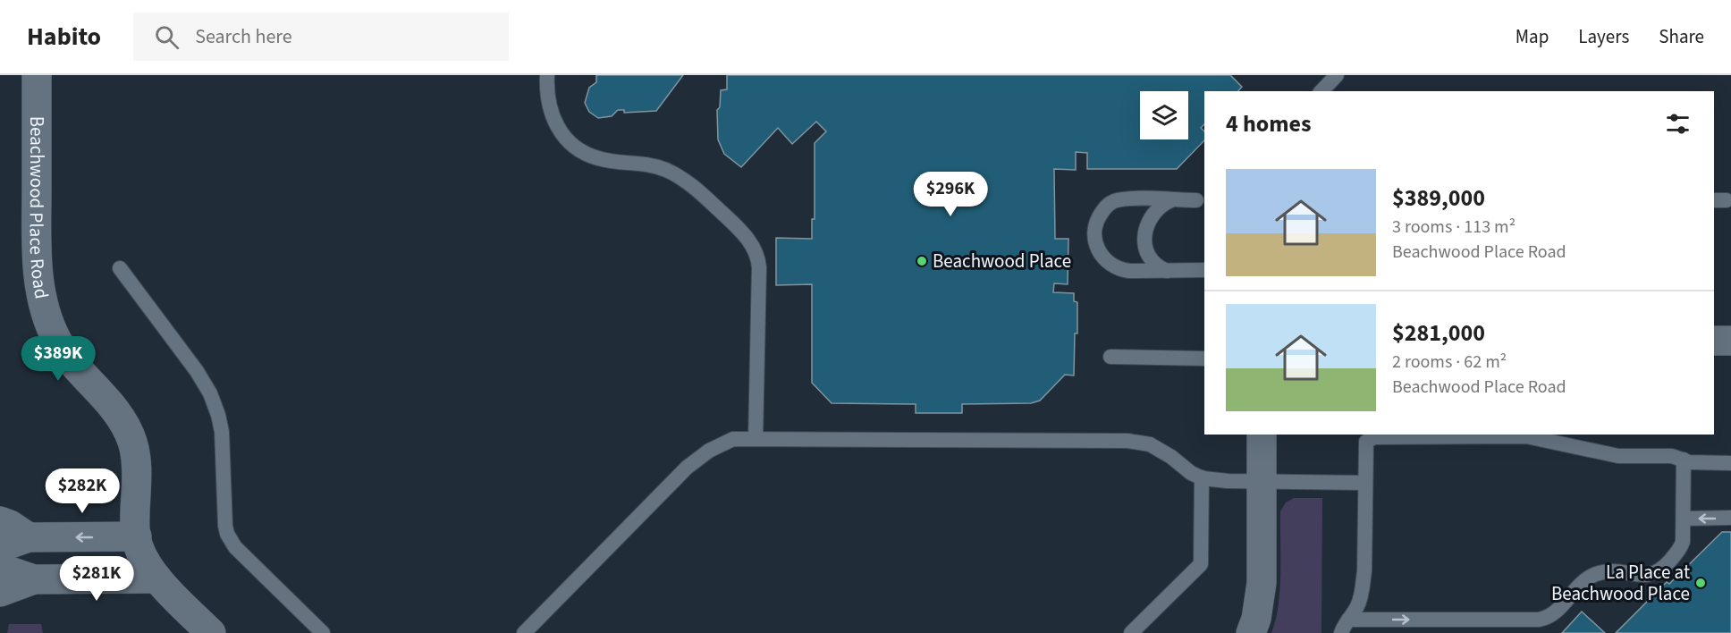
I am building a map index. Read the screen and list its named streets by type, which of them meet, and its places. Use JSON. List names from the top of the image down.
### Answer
{
  "streets": {
    "street": ["Beachwood Place Road"]
  },
  "places": ["Beachwood Place", "La Place at Beachwood Place"],
  "page": {
    "header": "Habito",
    "search": "Search here",
    "nav": ["Map", "Layers", "Share"],
    "heading": "4 homes",
    "list": [
      {
        "name": "$389,000",
        "note": "3 rooms · 113 m² · Beachwood Place Road"
      },
      {
        "name": "$281,000",
        "note": "2 rooms · 62 m² · Beachwood Place Road"
      }
    ],
    "price": [
      "$296K",
      "$389K",
      "$282K",
      "$281K"
    ]
  }
}
